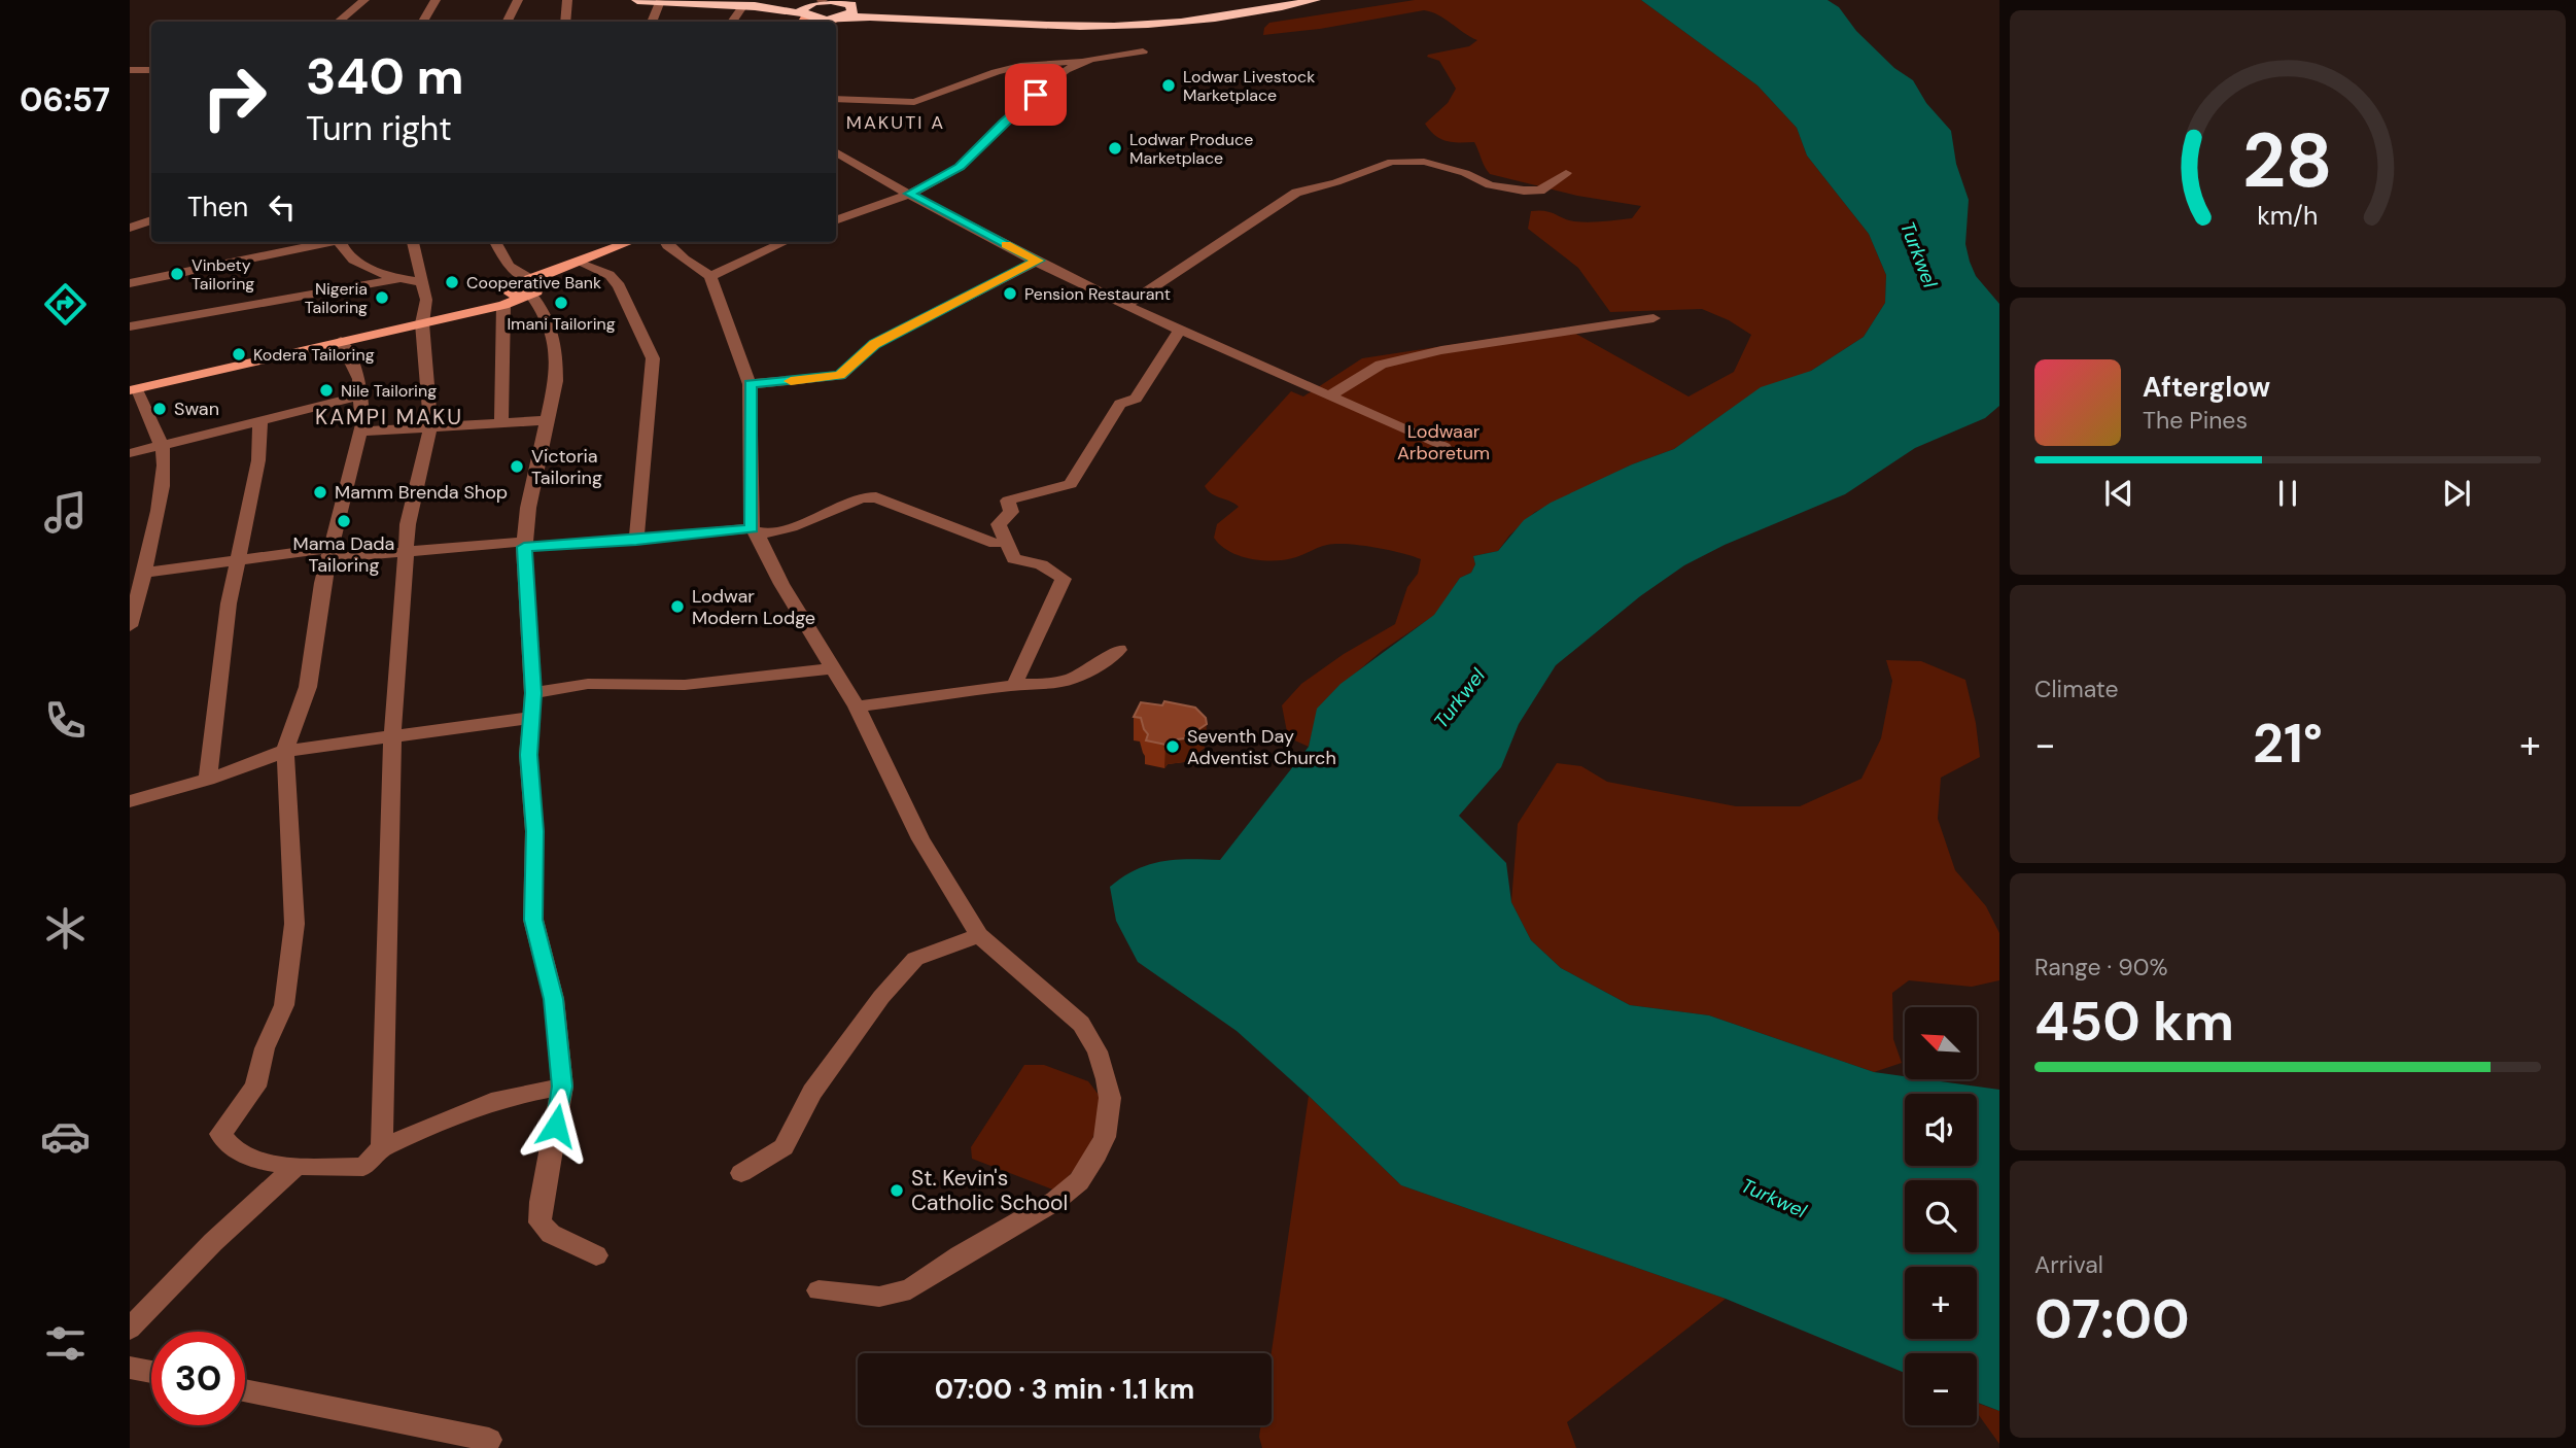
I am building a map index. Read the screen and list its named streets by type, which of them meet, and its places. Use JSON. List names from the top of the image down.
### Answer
{
  "districts": ["MAKUTI A", "KAMPI MAKU"],
  "water": ["Turkwel"],
  "parks": ["Lodwaar Arboretum"],
  "places": [
    "Lodwar Livestock Marketplace",
    "Lodwar Produce Marketplace",
    "Vinbety Tailoring",
    "Cooperative Bank",
    "Pension Restaurant",
    "Nigeria Tailoring",
    "Imani Tailoring",
    "Kodera Tailoring",
    "Nile Tailoring",
    "Swan",
    "Victoria Tailoring",
    "Mamm Brenda Shop",
    "Mama Dada Tailoring",
    "Lodwar Modern Lodge",
    "Seventh Day Adventist Church",
    "St. Kevin's Catholic School"
  ],
  "north": "top left",
  "page": {
    "tabs": "06:57",
    "turn": ["340 m", "Turn right"],
    "then": "Then",
    "song": ["Afterglow", "The Pines"],
    "tile": [
      "Climate",
      ["Range · 90%", "450 km"],
      ["Arrival", "07:00"]
    ],
    "heat": ["−", "21°", "+"],
    "map_buttons": ["+", "−"],
    "limit": "30",
    "trip": "07:00 · 3 min · 1.1 km",
    "gauge": ["28", "km/h"]
  }
}
